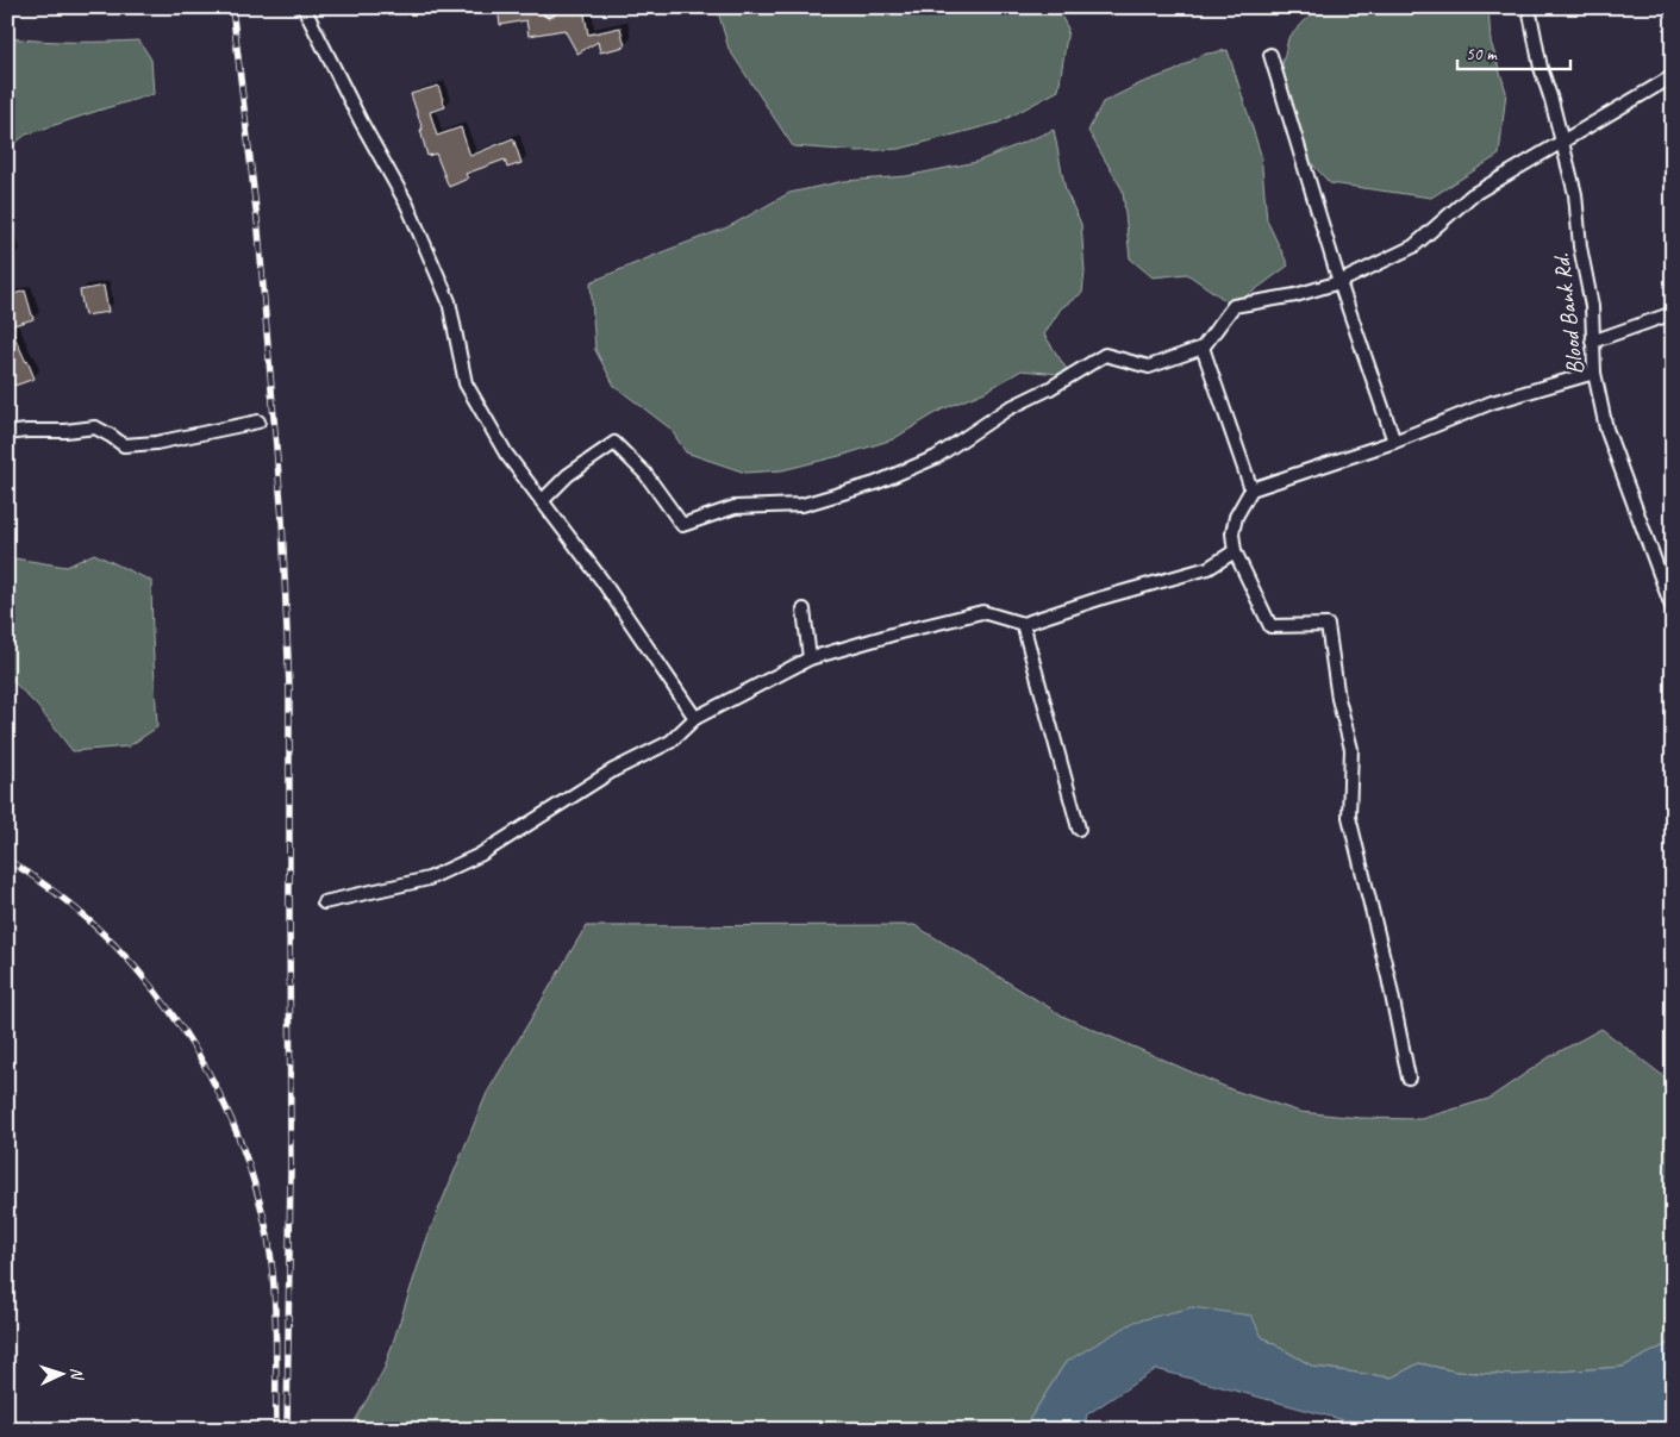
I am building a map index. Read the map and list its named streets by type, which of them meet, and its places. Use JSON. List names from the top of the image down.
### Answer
{
  "streets": {
    "street": ["Blood Bank Rd."]
  },
  "scale_bar": "50 m",
  "north": "right"
}
